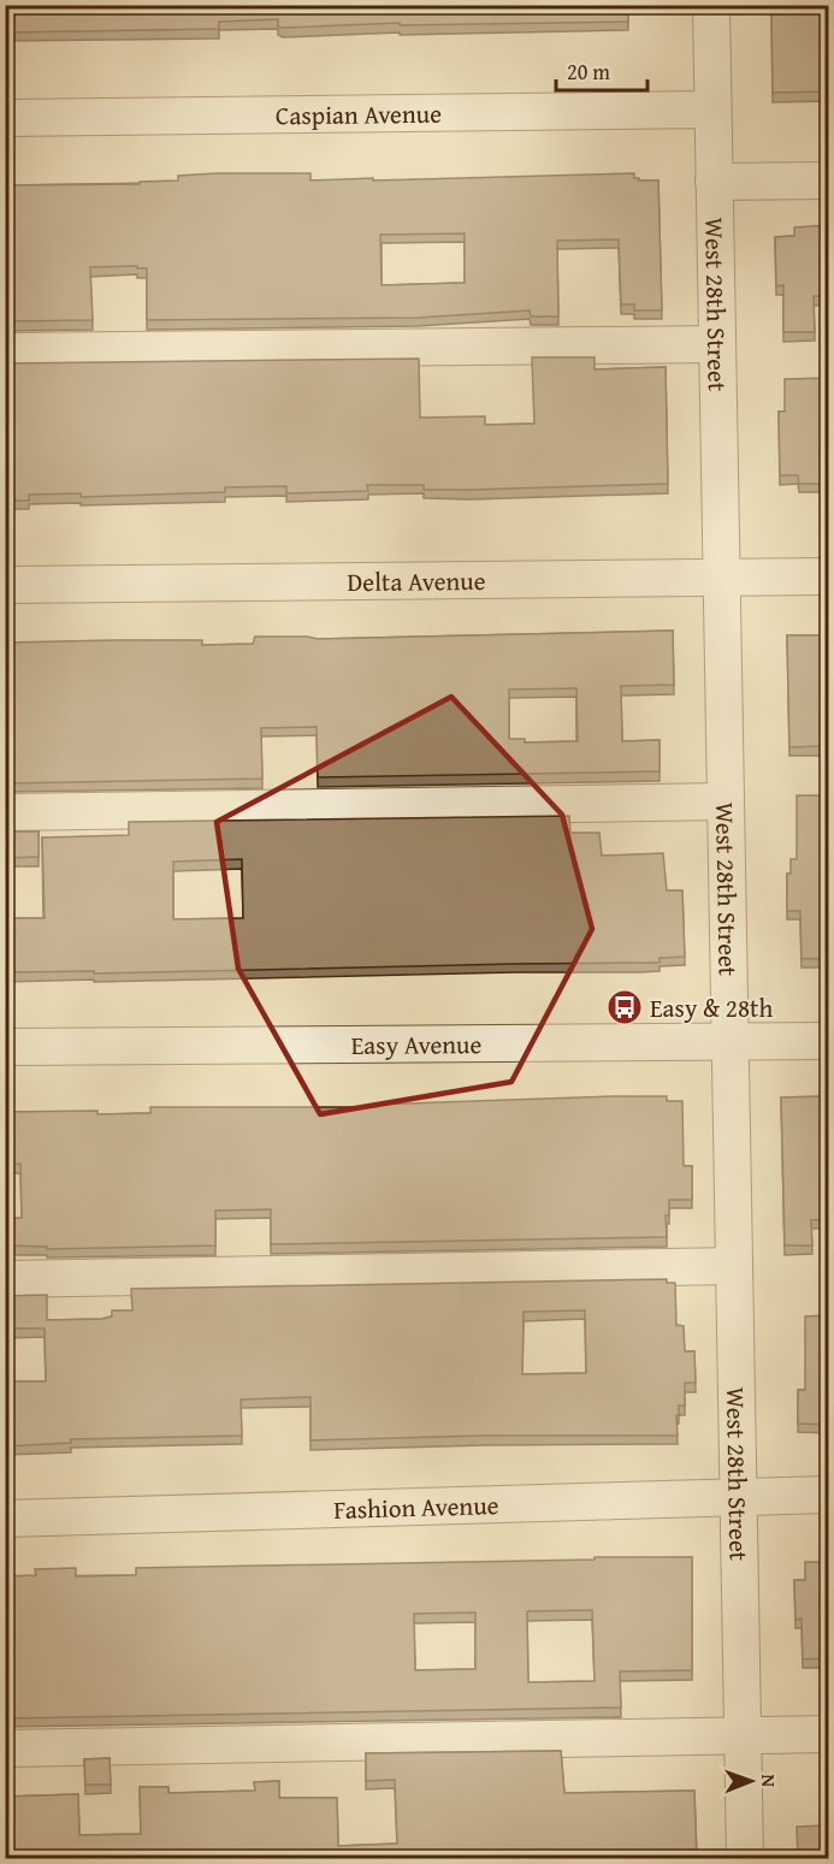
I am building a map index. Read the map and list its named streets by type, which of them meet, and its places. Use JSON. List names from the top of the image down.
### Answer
{
  "streets": {
    "street": [
      "Caspian Avenue",
      "West 28th Street",
      "Delta Avenue",
      "Easy Avenue",
      "Fashion Avenue"
    ]
  },
  "crossings": [
    ["Caspian Avenue", "West 28th Street"],
    ["West 28th Street", "Delta Avenue"],
    ["West 28th Street", "Easy Avenue"],
    ["West 28th Street", "Fashion Avenue"]
  ],
  "places": {
    "bus stop": ["Easy & 28th"]
  },
  "scale_bar": "20 m",
  "north": "right"
}
